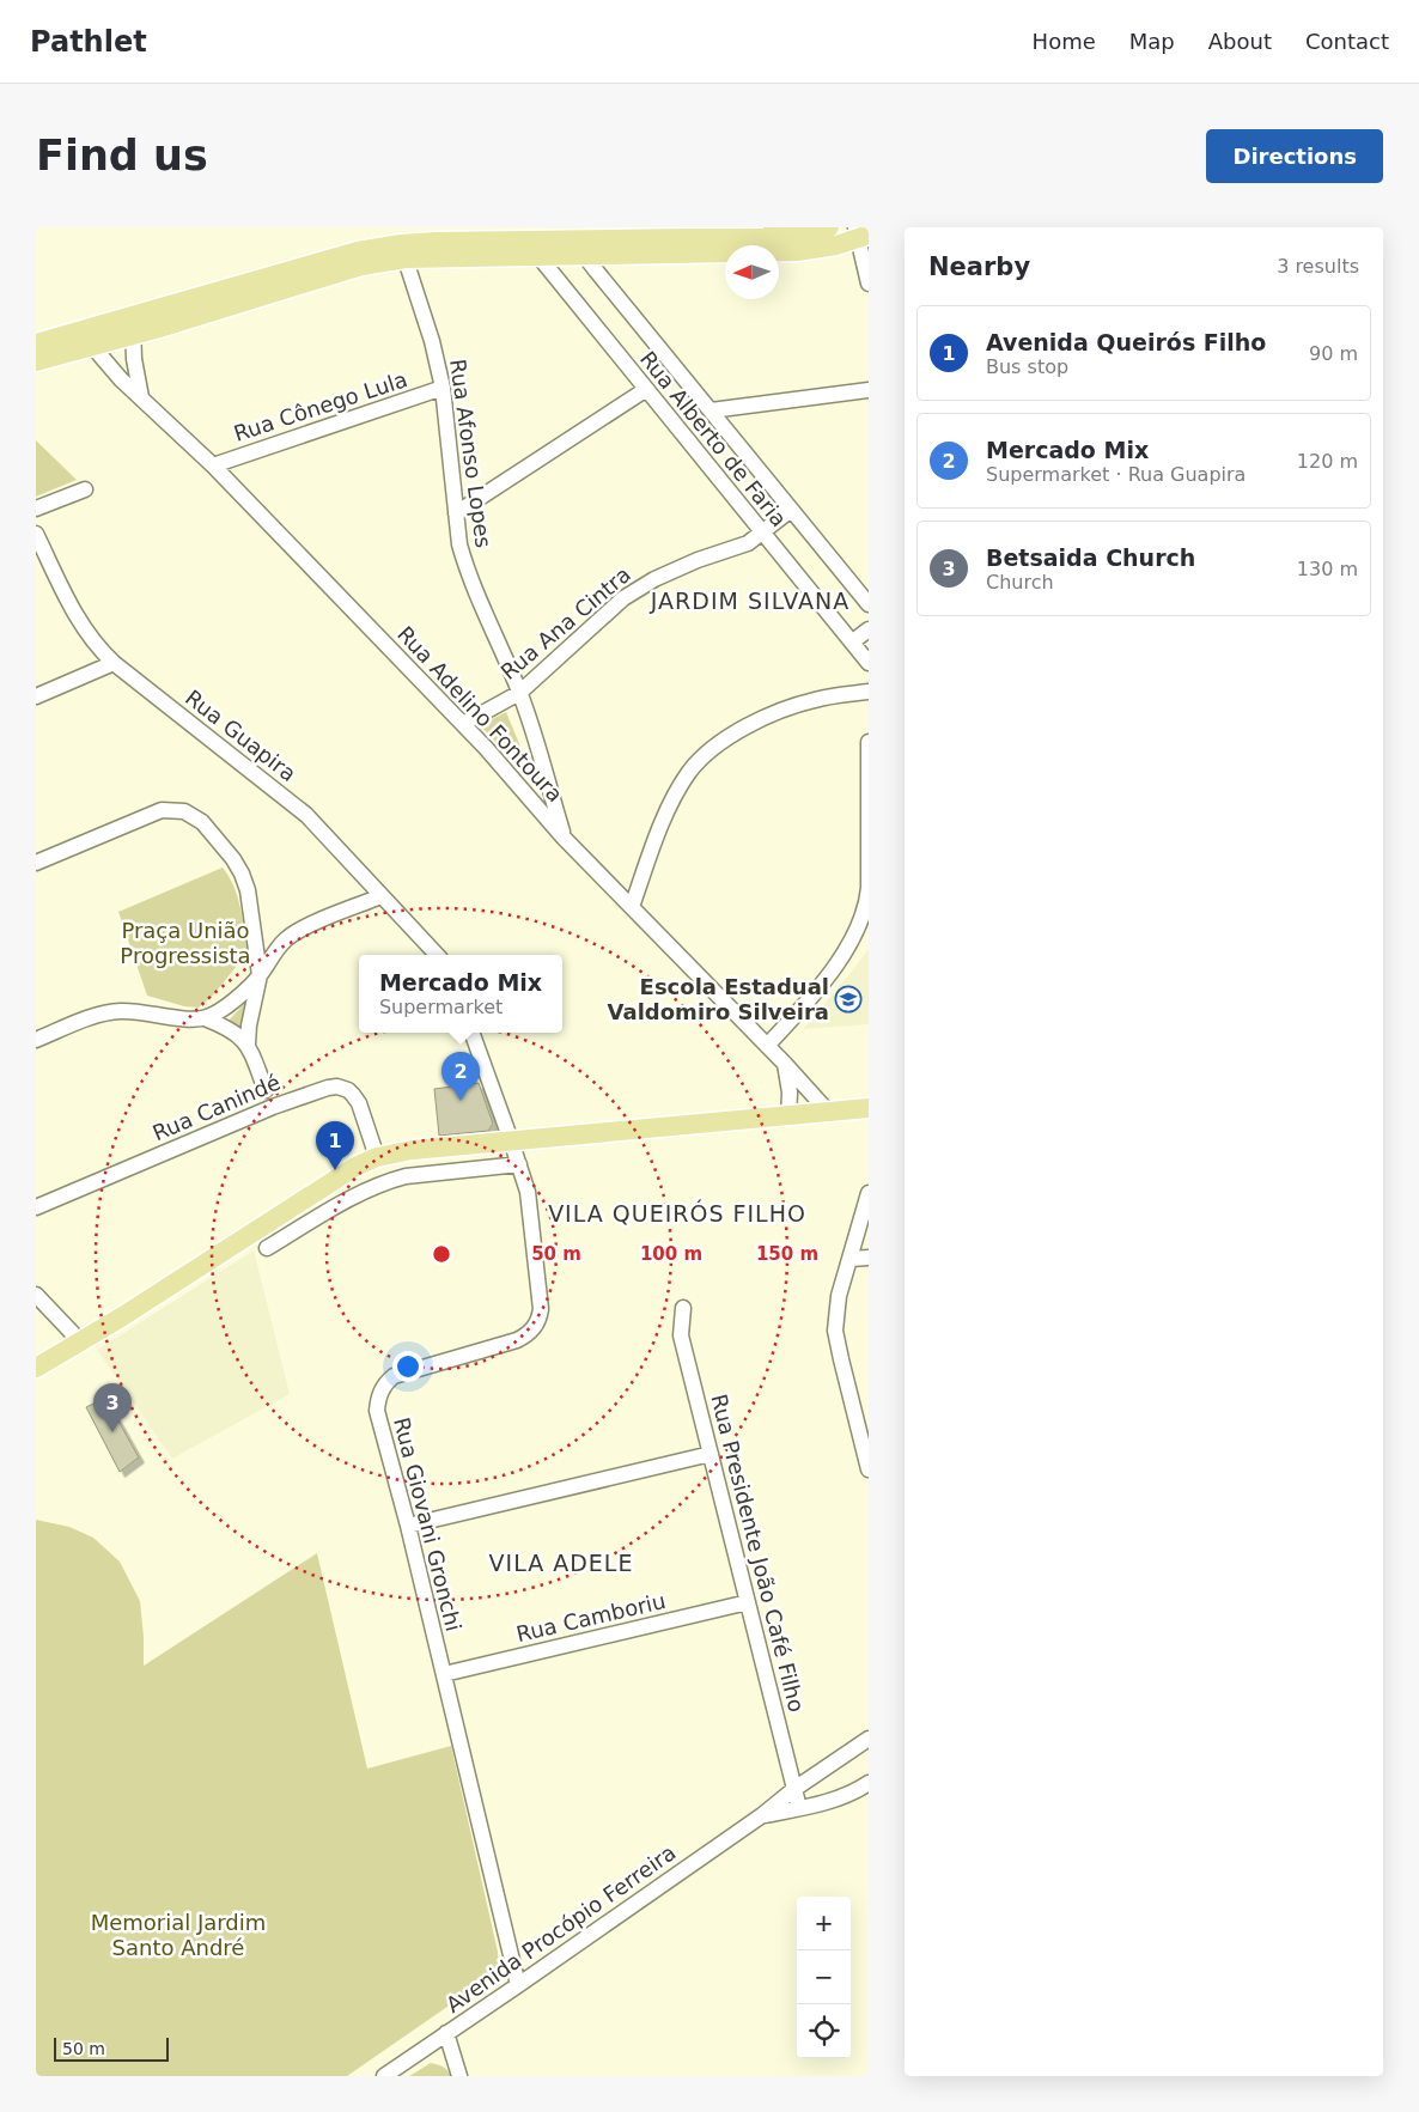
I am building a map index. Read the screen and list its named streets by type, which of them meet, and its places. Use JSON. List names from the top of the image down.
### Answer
{
  "streets": {
    "street": [
      "Rua Cônego Lula",
      "Rua Alberto de Faria",
      "Rua Afonso Lopes",
      "Rua Ana Cintra",
      "Rua Adelino Fontoura",
      "Rua Guapira",
      "Rua Canindé",
      "Rua Giovani Gronchi",
      "Rua Presidente João Café Filho",
      "Rua Camboriu",
      "Avenida Procópio Ferreira"
    ]
  },
  "crossings": [
    ["Rua Cônego Lula", "Rua Afonso Lopes"],
    ["Rua Cônego Lula", "Rua Adelino Fontoura"],
    ["Rua Alberto de Faria", "Rua Ana Cintra"],
    ["Rua Afonso Lopes", "Rua Ana Cintra"],
    ["Rua Afonso Lopes", "Rua Adelino Fontoura"],
    ["Rua Ana Cintra", "Rua Adelino Fontoura"],
    ["Rua Giovani Gronchi", "Rua Camboriu"],
    ["Rua Giovani Gronchi", "Avenida Procópio Ferreira"],
    ["Rua Presidente João Café Filho", "Rua Camboriu"],
    ["Rua Presidente João Café Filho", "Avenida Procópio Ferreira"]
  ],
  "districts": ["JARDIM SILVANA", "VILA QUEIRÓS FILHO", "VILA ADELE"],
  "parks": ["Praça União Progressista", "Memorial Jardim Santo André"],
  "places": {
    "school or university": ["Escola Estadual Valdomiro Silveira"]
  },
  "scale_bar": "50 m",
  "north": "left",
  "page": {
    "header": "Pathlet",
    "nav": [
      "Home",
      "Map",
      "About",
      "Contact"
    ],
    "buttons": "Directions",
    "title": "Find us",
    "heading": ["Nearby", "3 results"],
    "list": [
      {
        "mark": "1",
        "name": "Avenida Queirós Filho",
        "note": "Bus stop",
        "value": "90 m"
      },
      {
        "mark": "2",
        "name": "Mercado Mix",
        "note": "Supermarket · Rua Guapira",
        "value": "120 m"
      },
      {
        "mark": "3",
        "name": "Betsaida Church",
        "note": "Church",
        "value": "130 m"
      }
    ],
    "popup": ["Mercado Mix", "Supermarket"],
    "pins": ["2", "1", "3"],
    "map_buttons": ["+", "−"],
    "scale": "50 m"
  },
  "rings": ["50 m", "100 m", "150 m"]
}
